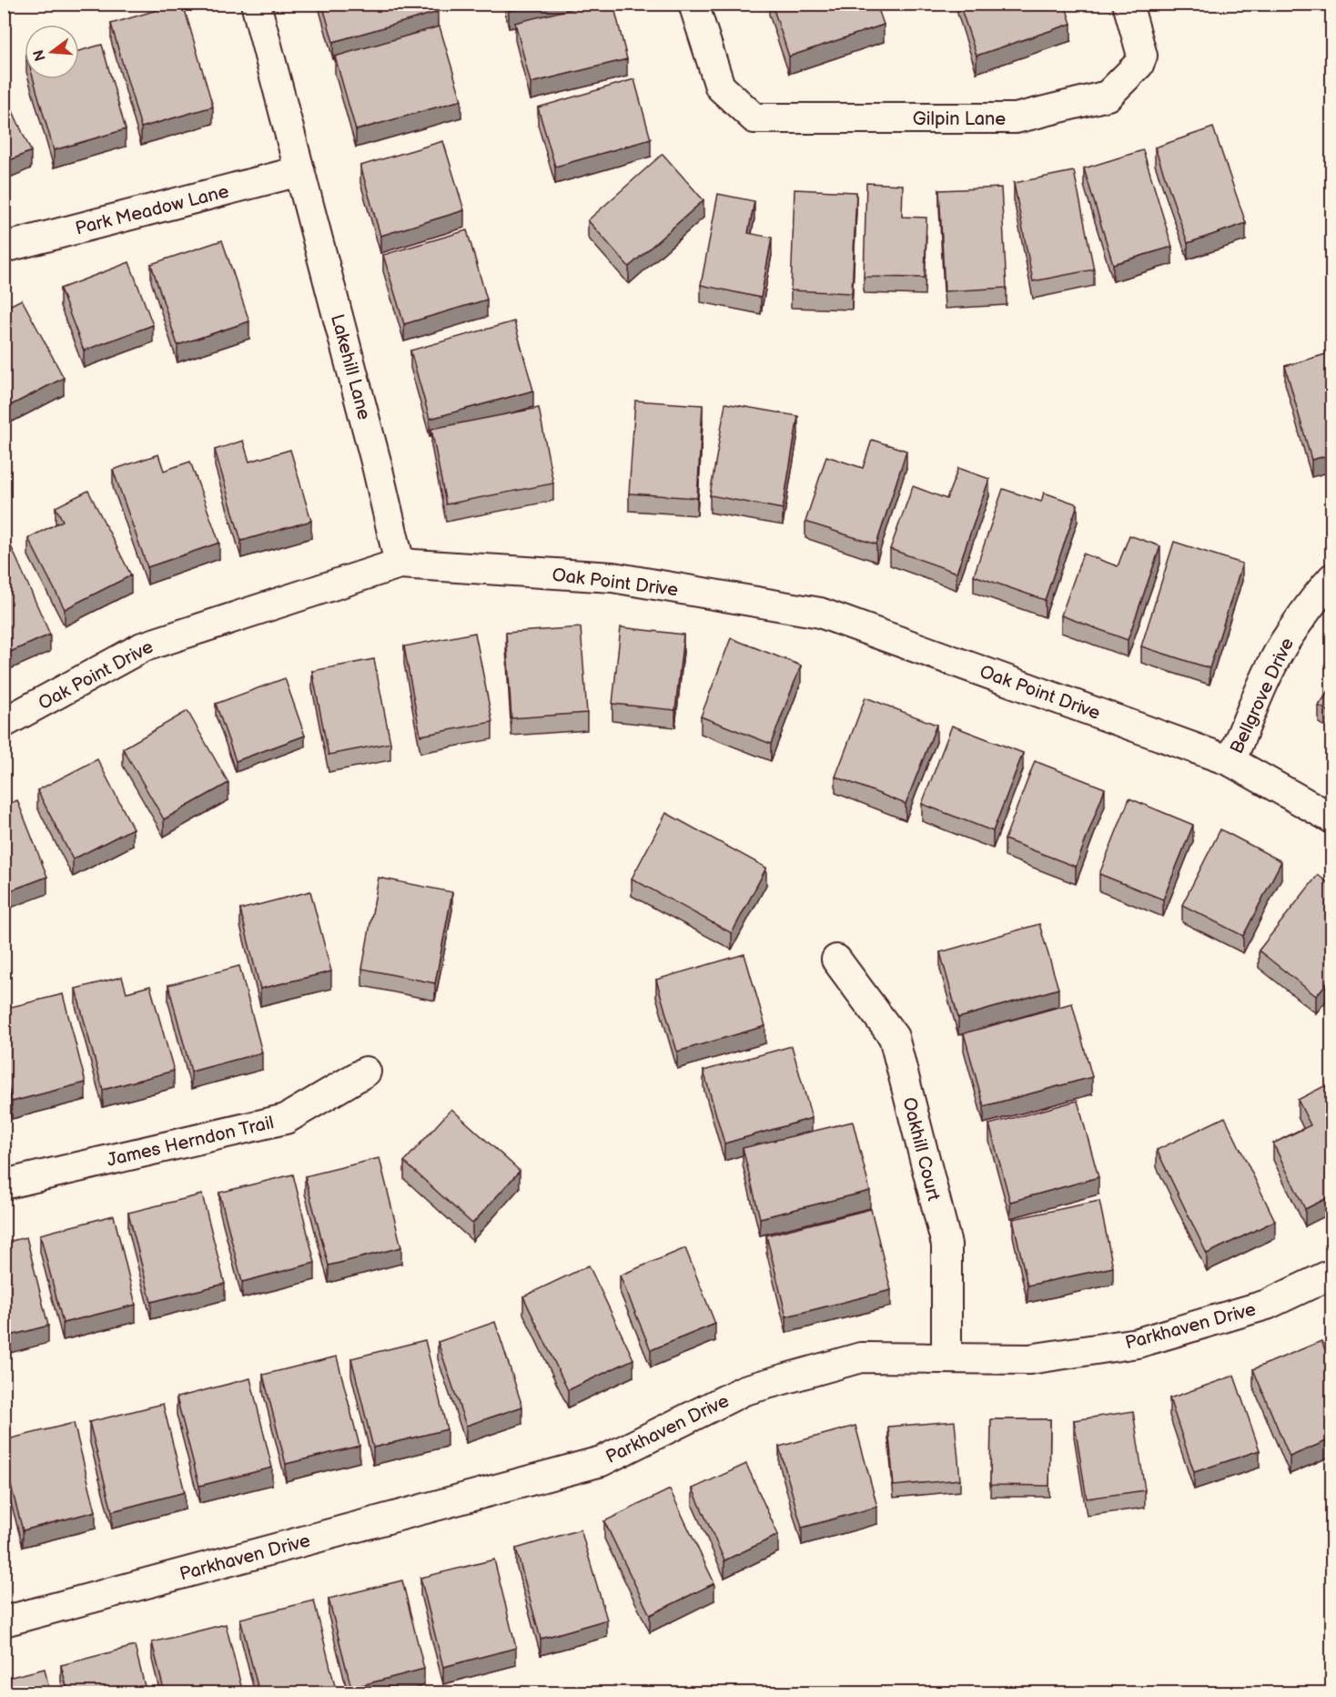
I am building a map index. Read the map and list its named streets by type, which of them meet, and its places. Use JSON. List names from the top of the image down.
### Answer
{
  "streets": {
    "street": [
      "Gilpin Lane",
      "Park Meadow Lane",
      "Lakehill Lane",
      "Oak Point Drive",
      "Bellgrove Drive",
      "James Herndon Trail",
      "Oakhill Court",
      "Parkhaven Drive"
    ]
  },
  "crossings": [
    ["Park Meadow Lane", "Lakehill Lane"],
    ["Lakehill Lane", "Oak Point Drive"],
    ["Oak Point Drive", "Bellgrove Drive"],
    ["Oakhill Court", "Parkhaven Drive"]
  ],
  "north": "left"
}
